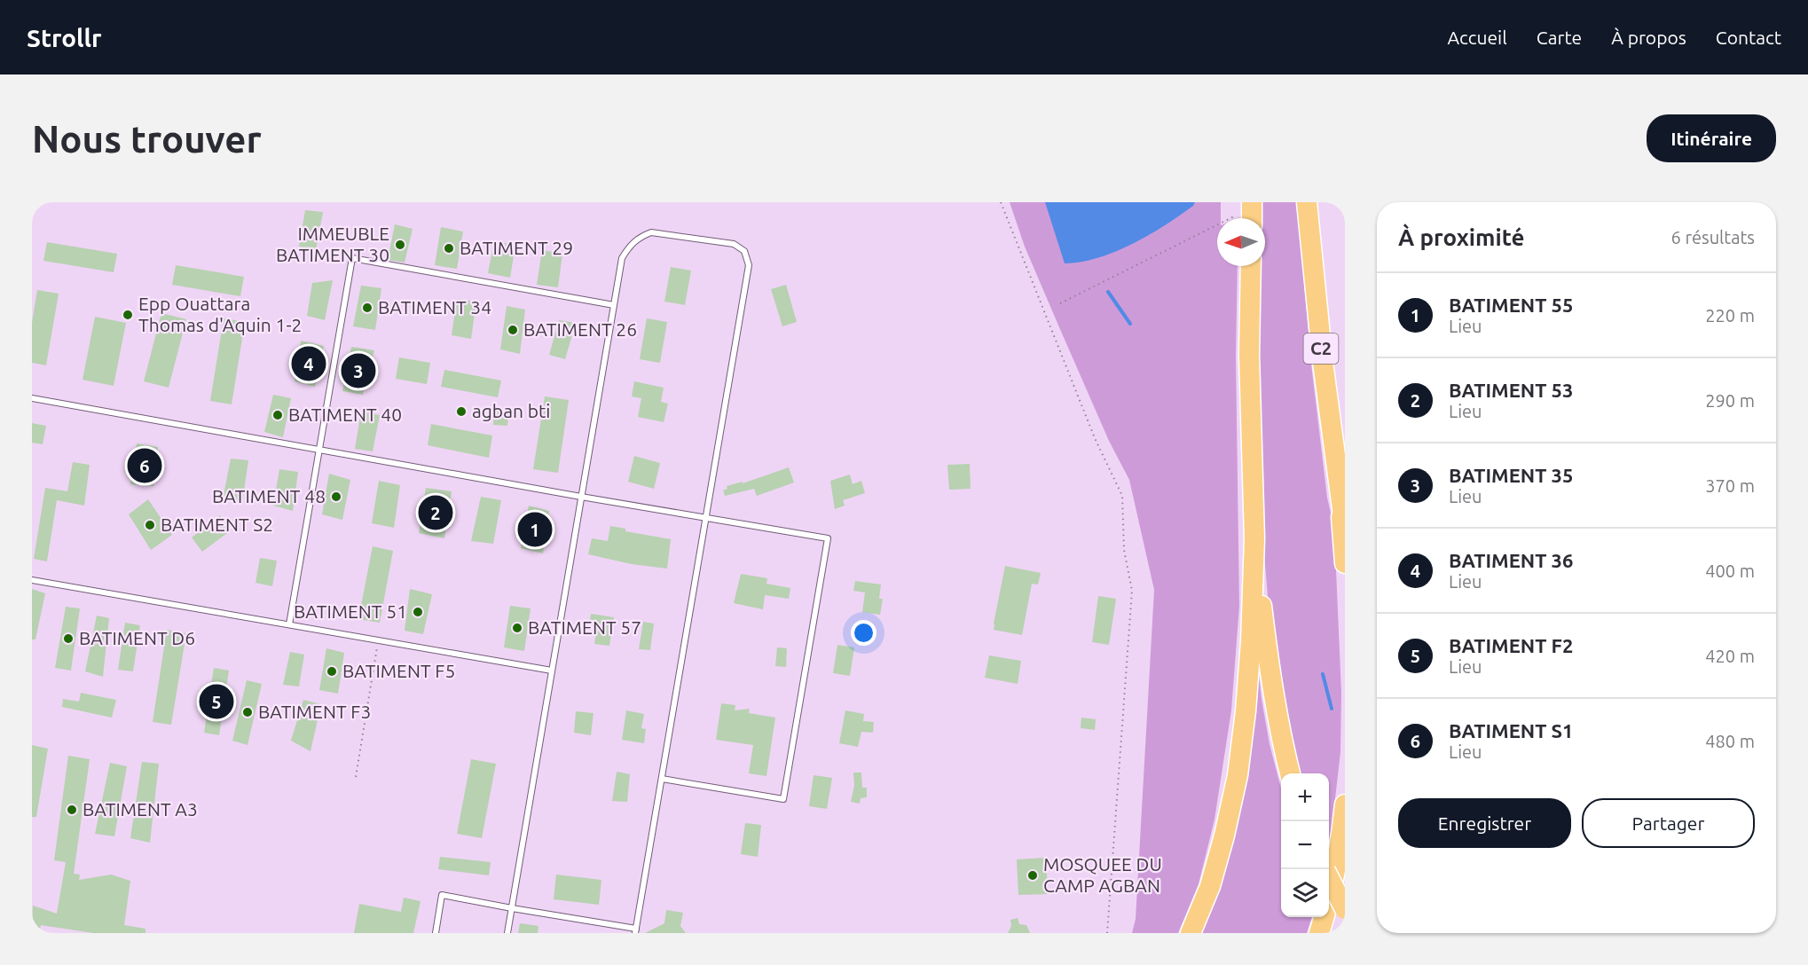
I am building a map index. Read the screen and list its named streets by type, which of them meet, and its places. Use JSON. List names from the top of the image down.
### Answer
{
  "streets": {
    "highway": ["C2"]
  },
  "places": [
    "IMMEUBLE BATIMENT 30",
    "BATIMENT 29",
    "BATIMENT 34",
    "Epp Ouattara Thomas d'Aquin 1-2",
    "BATIMENT 26",
    "agban bti",
    "BATIMENT 40",
    "BATIMENT 48",
    "BATIMENT S2",
    "BATIMENT 51",
    "BATIMENT 57",
    "BATIMENT D6",
    "BATIMENT F5",
    "BATIMENT F3",
    "BATIMENT A3",
    "MOSQUEE DU CAMP AGBAN"
  ],
  "north": "left",
  "page": {
    "header": "Strollr",
    "nav": [
      "Accueil",
      "Carte",
      "À propos",
      "Contact"
    ],
    "buttons": [
      "Itinéraire",
      ["Enregistrer", "Partager"]
    ],
    "title": "Nous trouver",
    "heading": ["À proximité", "6 résultats"],
    "list": [
      {
        "mark": "1",
        "name": "BATIMENT 55",
        "note": "Lieu",
        "value": "220 m"
      },
      {
        "mark": "2",
        "name": "BATIMENT 53",
        "note": "Lieu",
        "value": "290 m"
      },
      {
        "mark": "3",
        "name": "BATIMENT 35",
        "note": "Lieu",
        "value": "370 m"
      },
      {
        "mark": "4",
        "name": "BATIMENT 36",
        "note": "Lieu",
        "value": "400 m"
      },
      {
        "mark": "5",
        "name": "BATIMENT F2",
        "note": "Lieu",
        "value": "420 m"
      },
      {
        "mark": "6",
        "name": "BATIMENT S1",
        "note": "Lieu",
        "value": "480 m"
      }
    ],
    "pins": [
      "4",
      "3",
      "6",
      "2",
      "1",
      "5"
    ],
    "map_buttons": ["+", "−"]
  }
}
